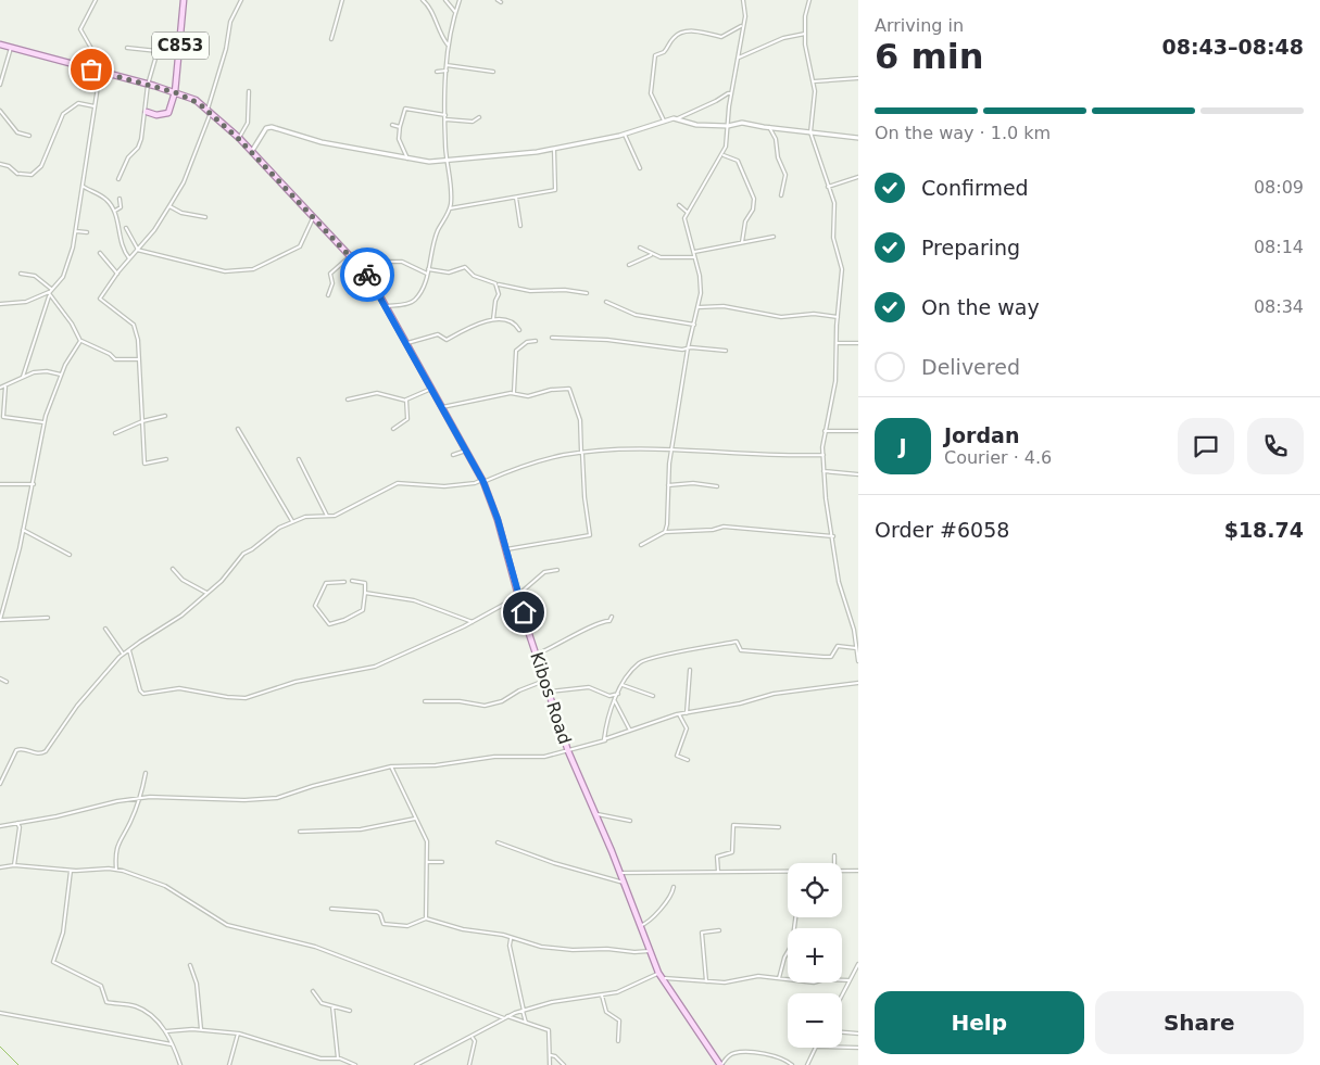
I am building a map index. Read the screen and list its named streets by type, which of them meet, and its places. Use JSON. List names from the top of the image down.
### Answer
{
  "streets": {
    "main road": ["C853", "Kibos Road"]
  },
  "crossings": [
    ["C853", "Kibos Road"]
  ],
  "page": {
    "heading": ["6 min", "Arriving in", "08:43–08:48"],
    "panel": [
      "Jordan",
      "Courier · 4.6",
      "Order #6058",
      "$18.74"
    ],
    "bar": "On the way · 1.0 km",
    "list": [
      ["Confirmed", "08:09"],
      ["Preparing", "08:14"],
      ["On the way", "08:34"],
      "Delivered"
    ],
    "round": "J",
    "map_buttons": ["+", "−"],
    "buttons": ["Help", "Share"]
  }
}
